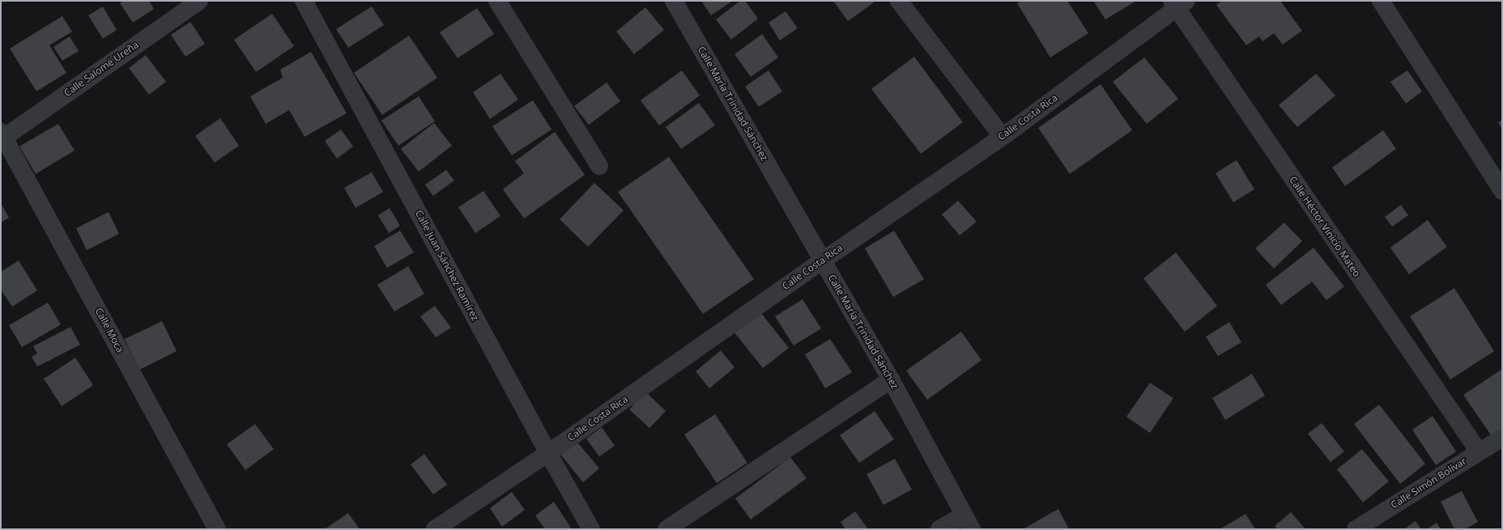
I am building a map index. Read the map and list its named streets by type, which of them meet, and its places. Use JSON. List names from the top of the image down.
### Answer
{
  "streets": {
    "street": [
      "Calle Salomé Ureña",
      "Calle María Trinidad Sánchez",
      "Calle Costa Rica",
      "Calle Héctor Vinicio Mateo",
      "Calle Juan Sánchez Ramírez",
      "Calle Moca",
      "Calle Simón Bolívar"
    ]
  },
  "crossings": [
    ["Calle Salomé Ureña", "Calle Moca"],
    ["Calle María Trinidad Sánchez", "Calle Costa Rica"],
    ["Calle Costa Rica", "Calle Héctor Vinicio Mateo"],
    ["Calle Costa Rica", "Calle Juan Sánchez Ramírez"],
    ["Calle Héctor Vinicio Mateo", "Calle Simón Bolívar"]
  ]
}
